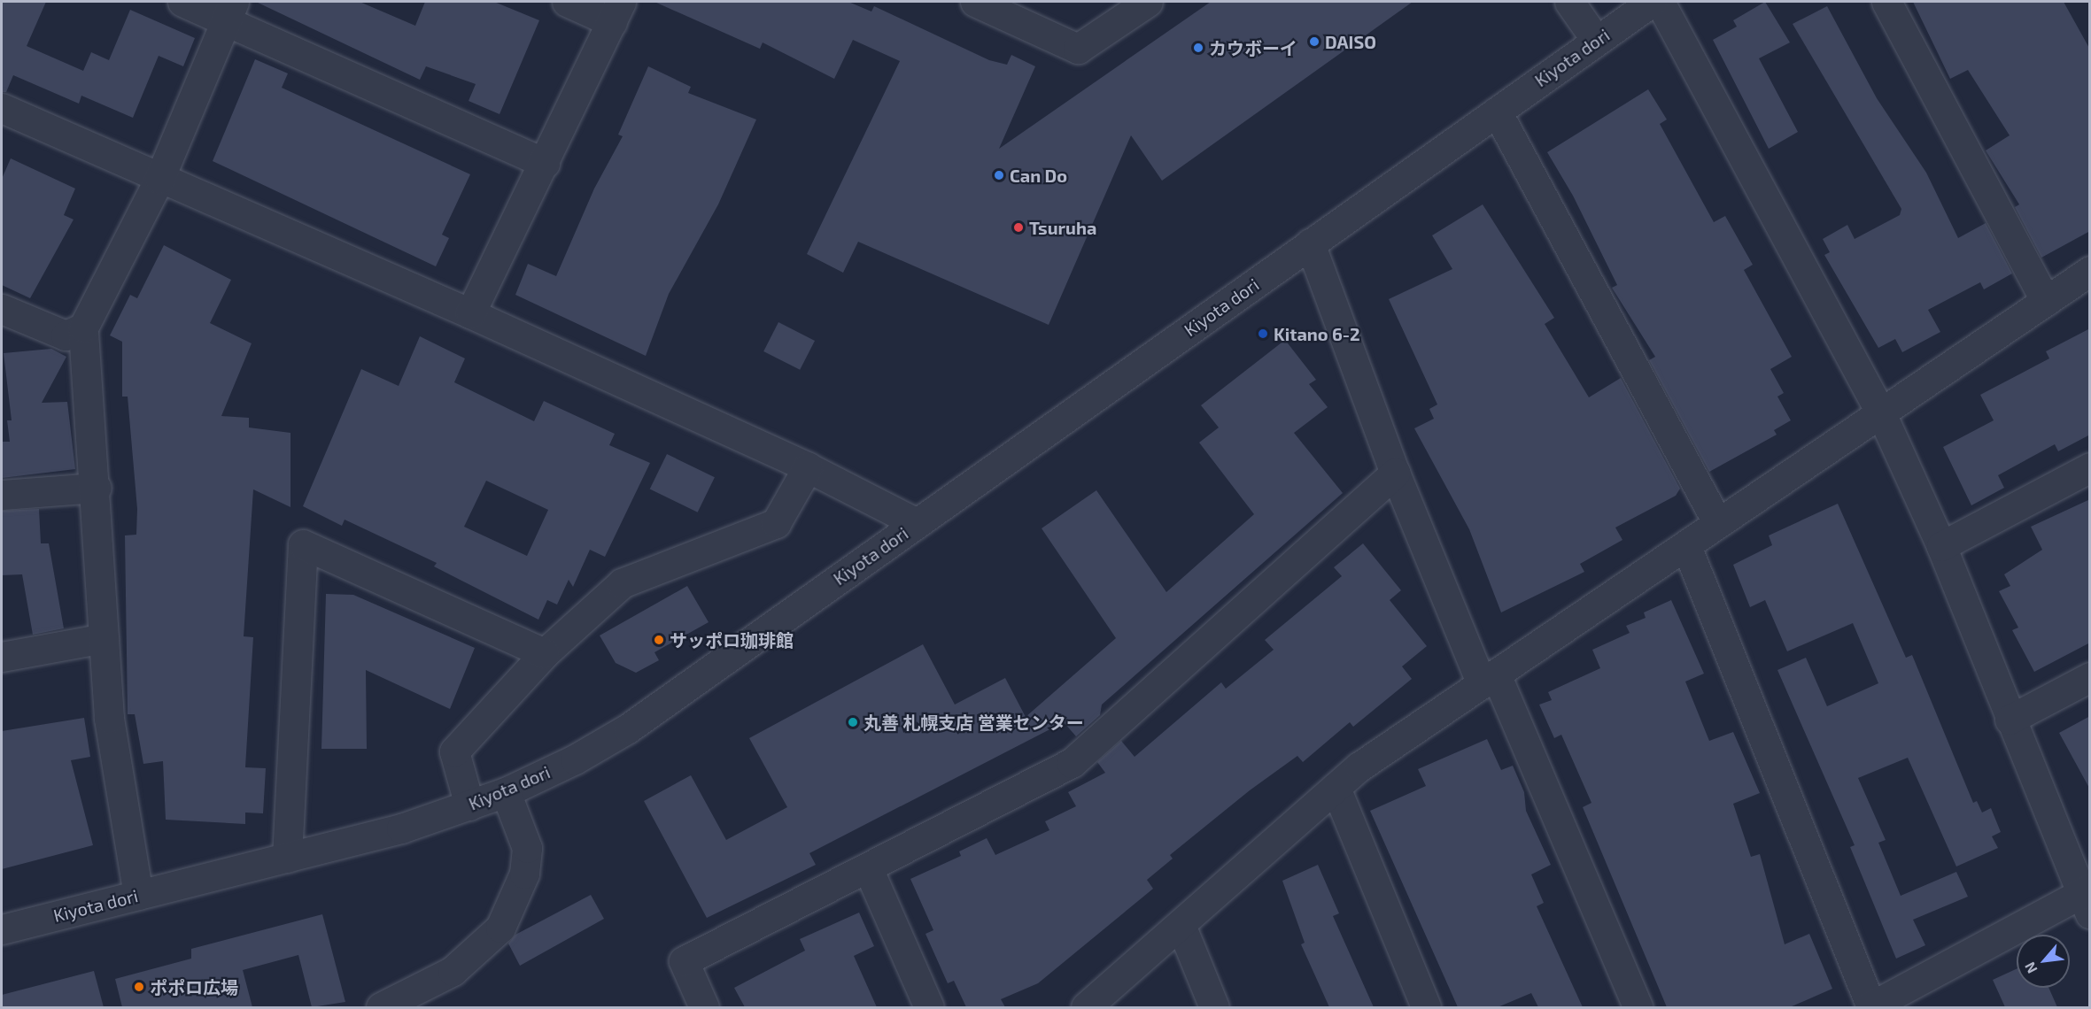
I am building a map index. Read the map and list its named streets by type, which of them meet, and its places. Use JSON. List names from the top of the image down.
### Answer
{
  "streets": {
    "street": ["Kiyota dori"]
  },
  "places": [
    "DAISO",
    "カウボーイ",
    "Can Do",
    "Tsuruha",
    "Kitano 6-2",
    "サッポロ珈琲館",
    "丸善 札幌支店 営業センター",
    "ポポロ広場"
  ],
  "north": "bottom left"
}
